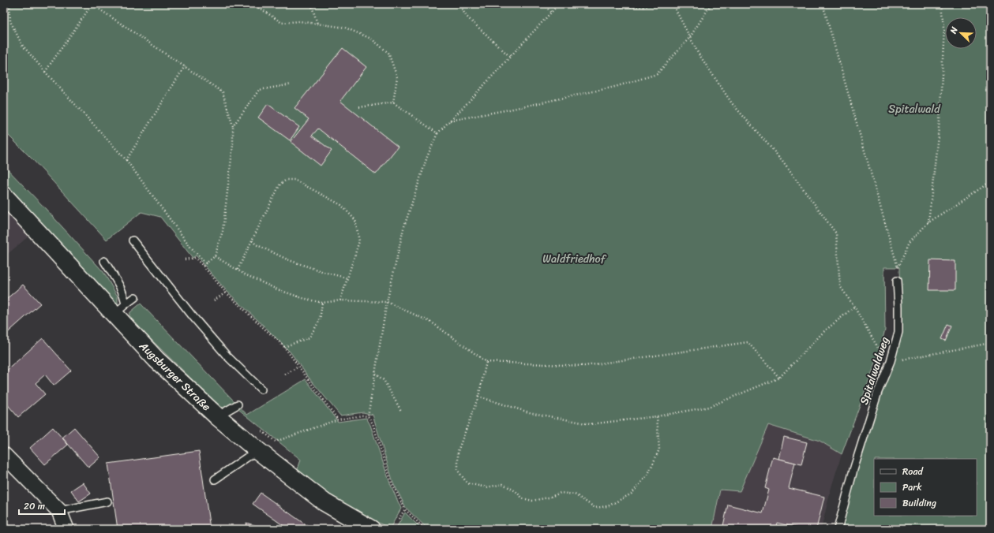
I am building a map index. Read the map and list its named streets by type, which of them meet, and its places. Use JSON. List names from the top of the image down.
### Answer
{
  "streets": {
    "main road": ["Augsburger Straße"],
    "lane": ["Spitalwaldweg"]
  },
  "parks": ["Spitalwald", "Waldfriedhof"],
  "legend": ["Road", "Park", "Building"],
  "scale_bar": "20 m",
  "north": "top left"
}
